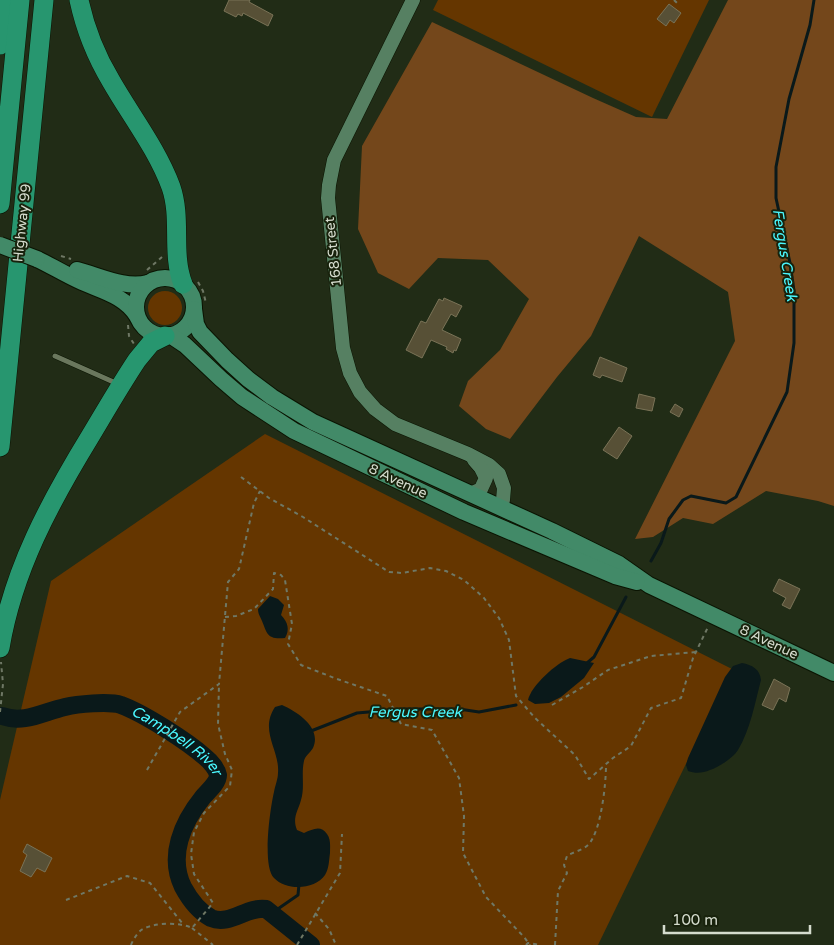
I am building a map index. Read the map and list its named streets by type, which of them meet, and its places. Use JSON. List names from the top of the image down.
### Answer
{
  "streets": {
    "highway": ["Highway 99"],
    "main road": ["168 Street", "8 Avenue"]
  },
  "crossings": [
    ["168 Street", "8 Avenue"]
  ],
  "water": ["Fergus Creek", "Campbell River"],
  "scale_bar": "100 m"
}
